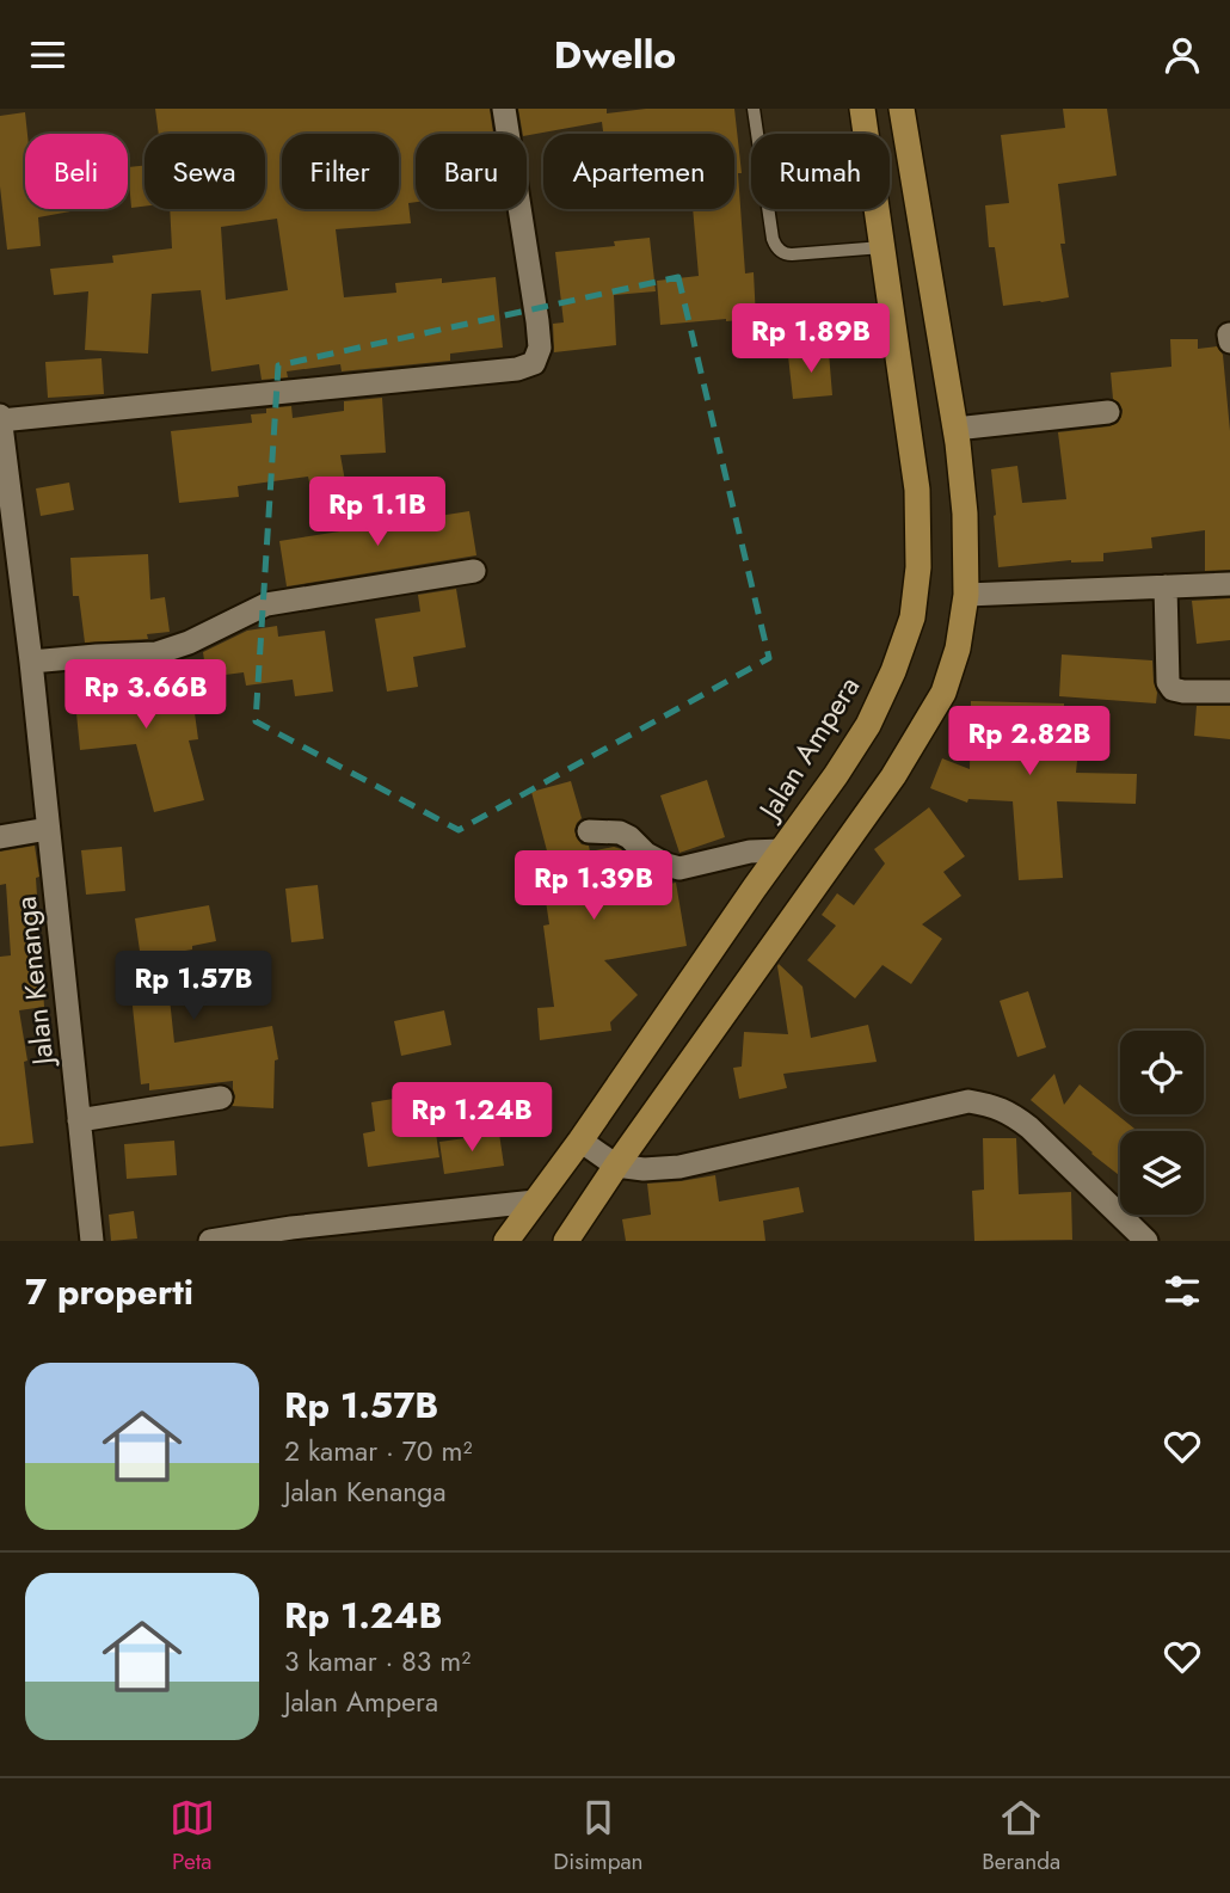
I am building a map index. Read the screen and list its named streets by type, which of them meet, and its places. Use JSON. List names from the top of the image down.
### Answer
{
  "streets": {
    "main road": ["Jalan Ampera"],
    "street": ["Jalan Kenanga"]
  },
  "page": {
    "header": "Dwello",
    "chip": [
      "Beli",
      "Sewa",
      "Filter",
      "Baru",
      "Apartemen",
      "Rumah"
    ],
    "price": [
      "Rp 1.89B",
      "Rp 1.1B",
      "Rp 3.66B",
      "Rp 2.82B",
      "Rp 1.39B",
      "Rp 1.57B",
      "Rp 1.24B"
    ],
    "heading": "7 properti",
    "list": [
      {
        "name": "Rp 1.57B",
        "note": "2 kamar · 70 m² · Jalan Kenanga"
      },
      {
        "name": "Rp 1.24B",
        "note": "3 kamar · 83 m² · Jalan Ampera"
      }
    ],
    "tabs": ["Peta", "Disimpan", "Beranda"]
  }
}
